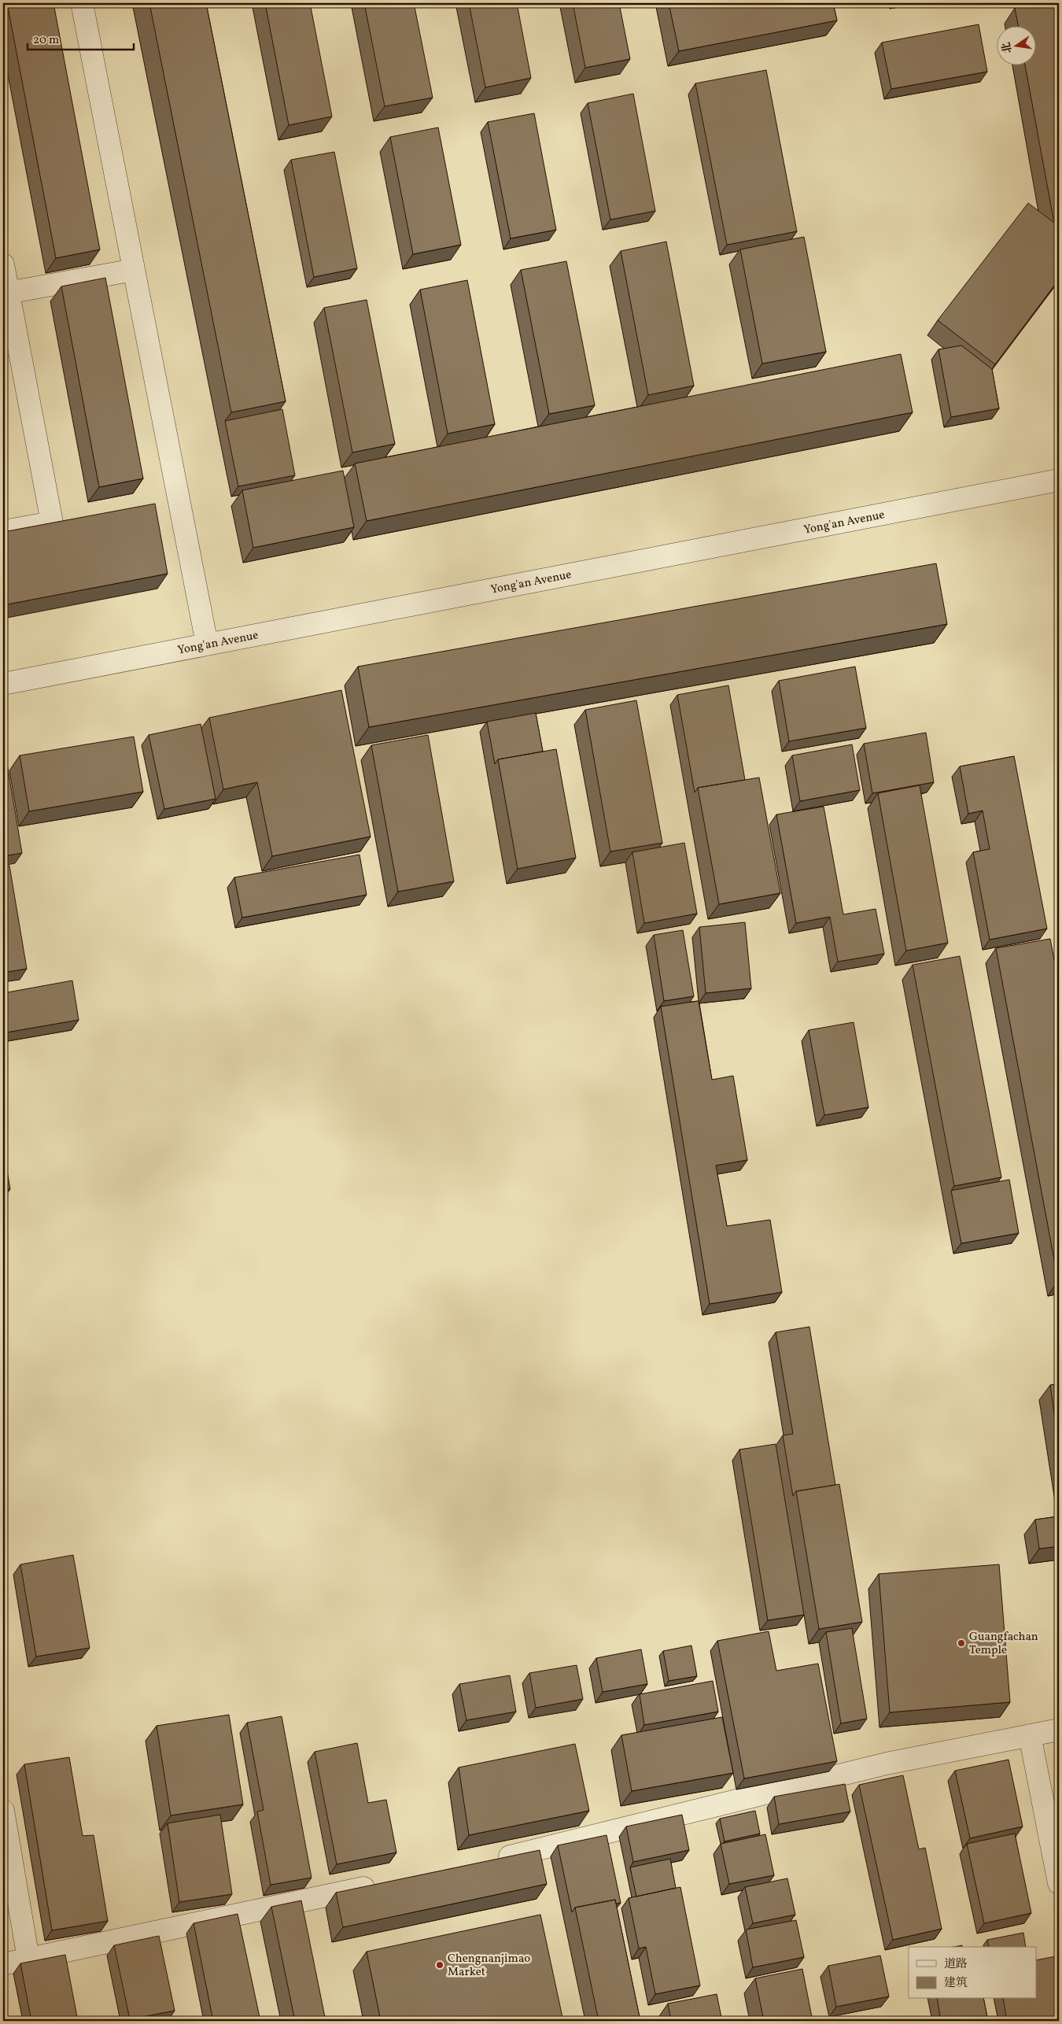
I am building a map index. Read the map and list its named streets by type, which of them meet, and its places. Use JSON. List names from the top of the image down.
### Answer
{
  "streets": {
    "street": ["Yong'an Avenue"]
  },
  "places": ["Guangfachan Temple", "Chengnanjimao Market"],
  "legend": ["道路", "建筑"],
  "scale_bar": "20 m",
  "north": "left"
}
